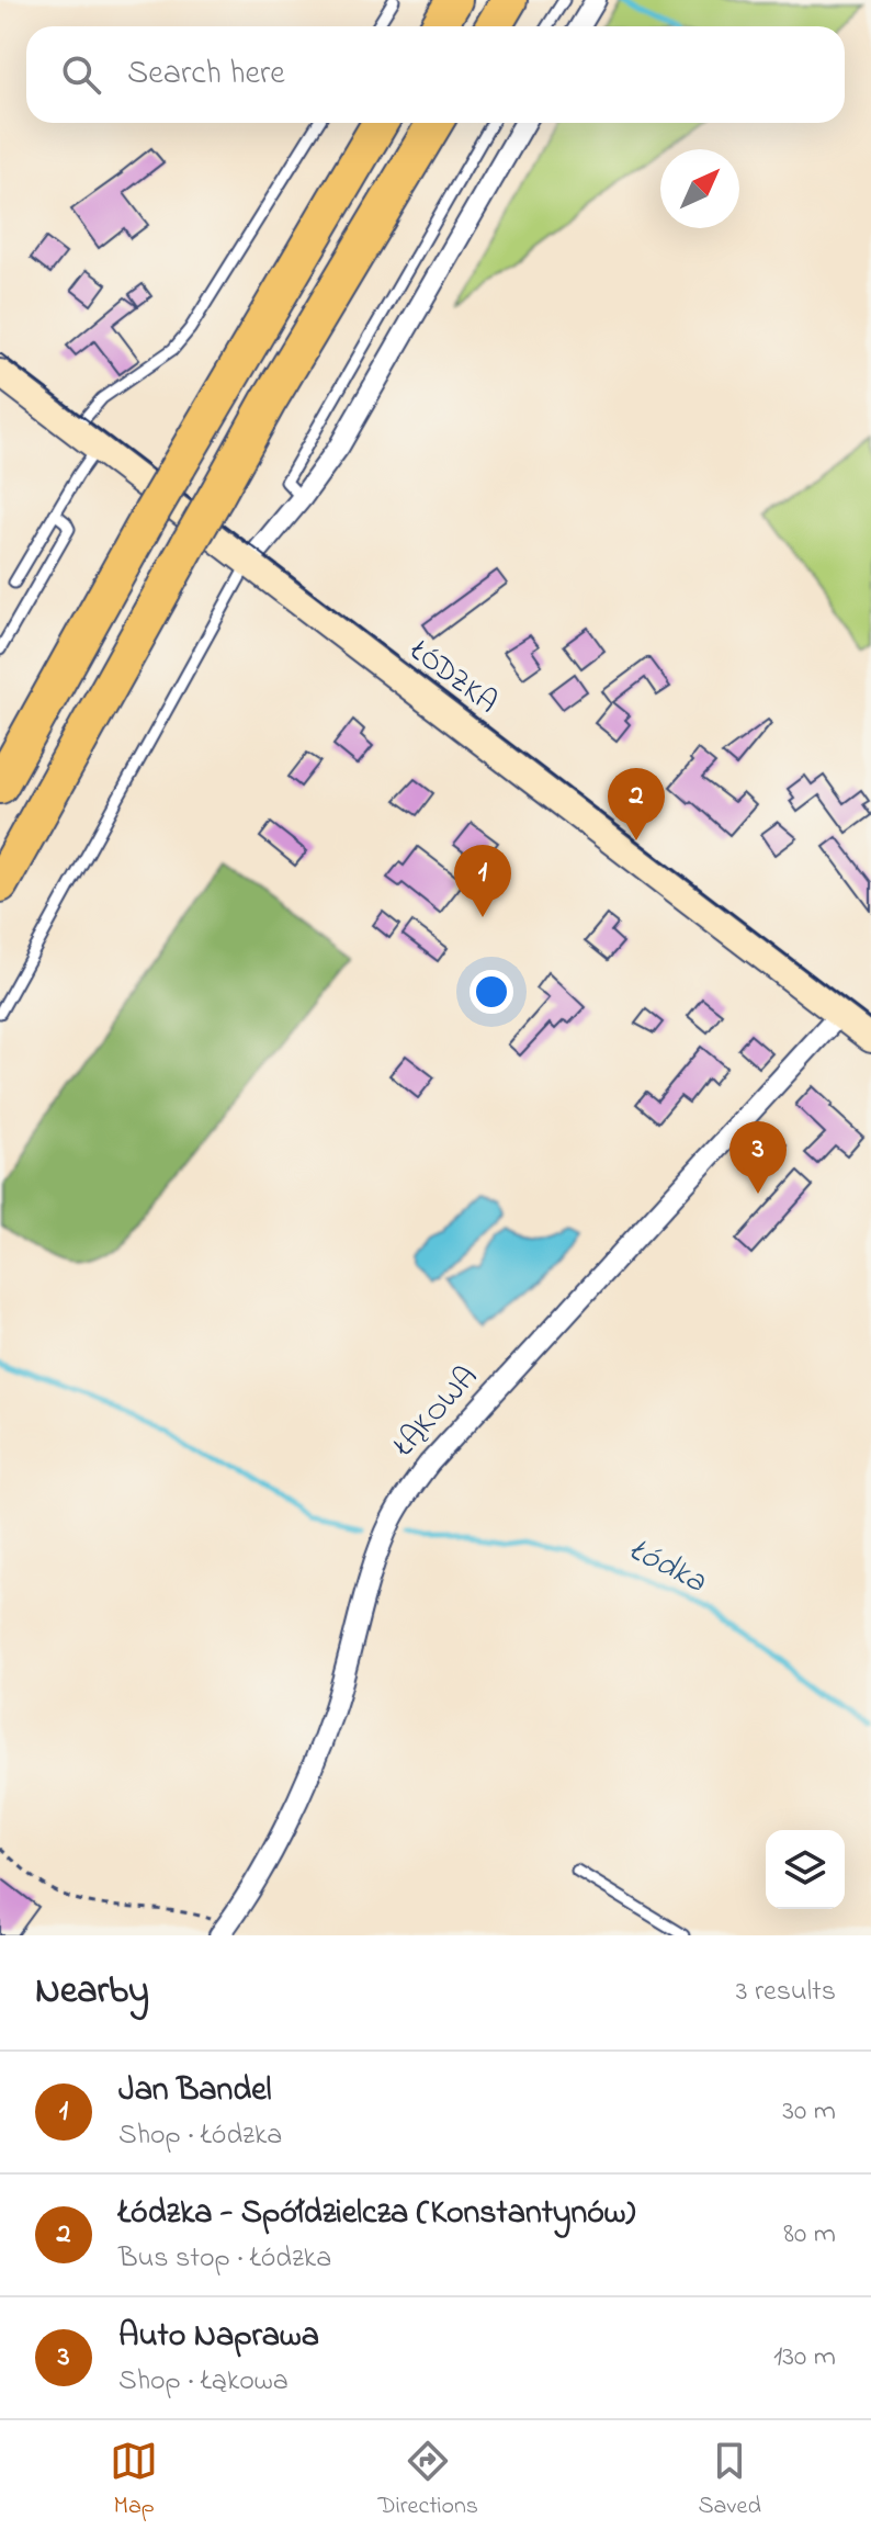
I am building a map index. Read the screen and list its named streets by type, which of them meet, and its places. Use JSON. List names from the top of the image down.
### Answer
{
  "streets": {
    "main road": ["ŁÓDZKA"],
    "street": ["ŁĄKOWA"]
  },
  "crossings": [
    ["ŁÓDZKA", "ŁĄKOWA"]
  ],
  "water": ["Łódka"],
  "north": "top right",
  "page": {
    "search": "Search here",
    "pins": ["2", "1", "3"],
    "heading": ["Nearby", "3 results"],
    "list": [
      {
        "mark": "1",
        "name": "Jan Bandel",
        "note": "Shop · Łódzka",
        "value": "30 m"
      },
      {
        "mark": "2",
        "name": "Łódzka - Spółdzielcza (Konstantynów)",
        "note": "Bus stop · Łódzka",
        "value": "80 m"
      },
      {
        "mark": "3",
        "name": "Auto Naprawa",
        "note": "Shop · Łąkowa",
        "value": "130 m"
      }
    ],
    "nav": ["Map", "Directions", "Saved"]
  }
}
